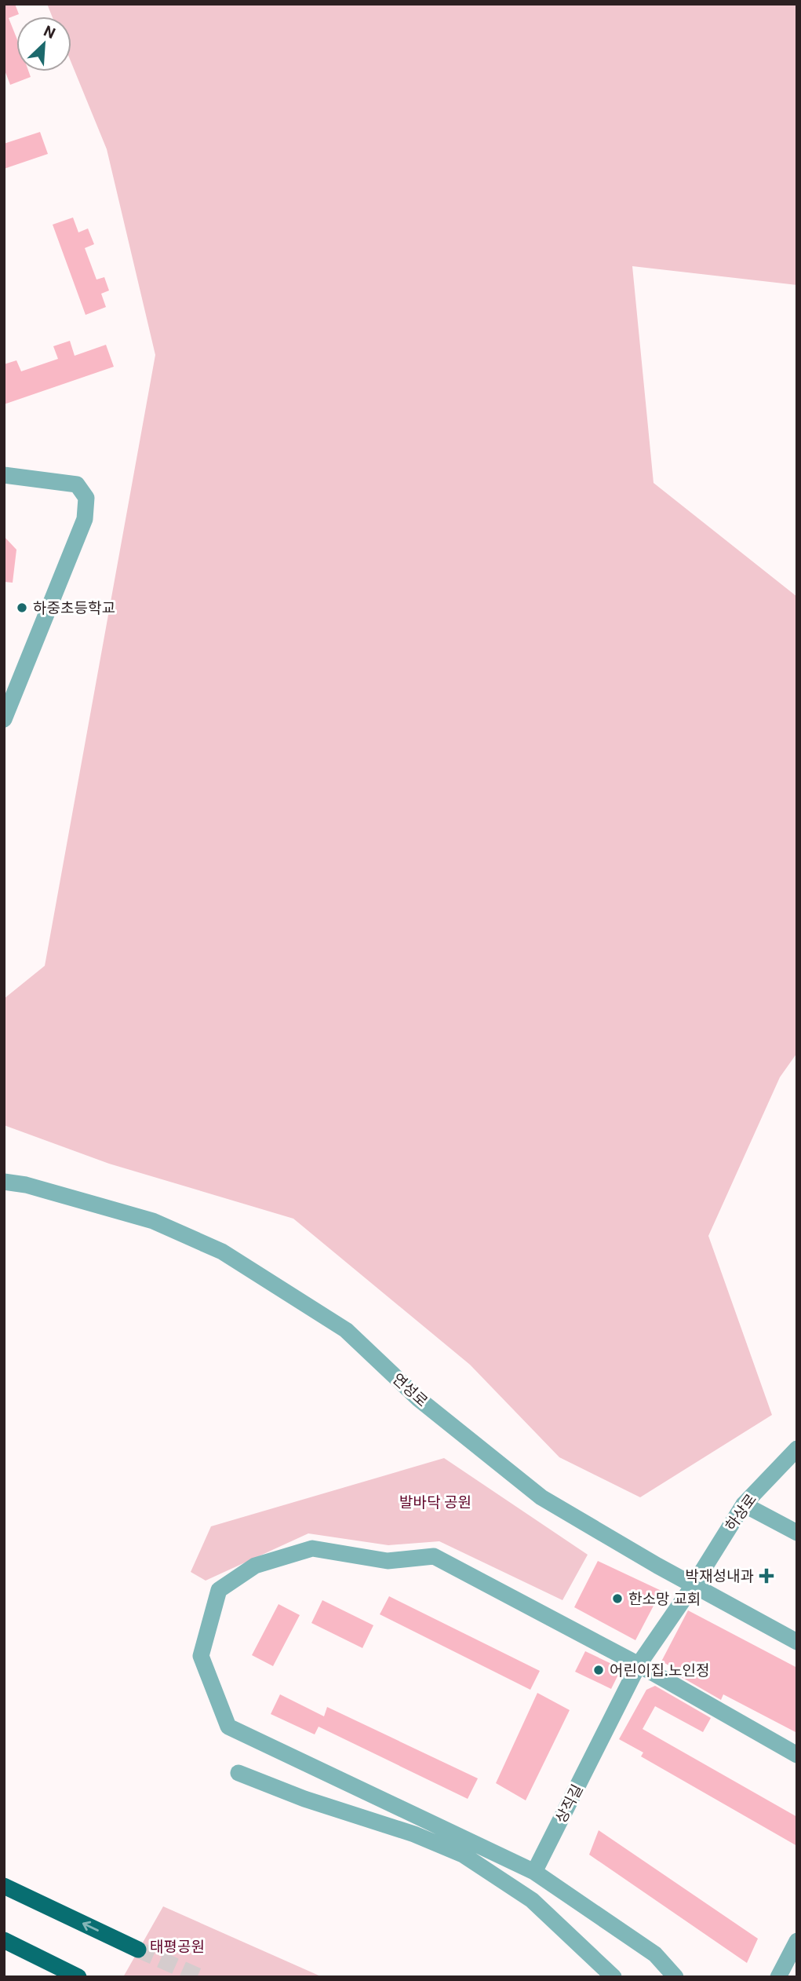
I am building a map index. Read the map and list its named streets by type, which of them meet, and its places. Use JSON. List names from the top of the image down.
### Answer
{
  "streets": {
    "street": ["연성로", "하상로", "상직길"]
  },
  "crossings": [
    ["연성로", "하상로"],
    ["연성로", "상직길"],
    ["하상로", "상직길"]
  ],
  "parks": ["발바닥 공원", "태평공원"],
  "places": {
    "other": ["하중초등학교", "한소망 교회", "어린이집.노인정"],
    "health": ["박재성내과"]
  },
  "north": "top right"
}
